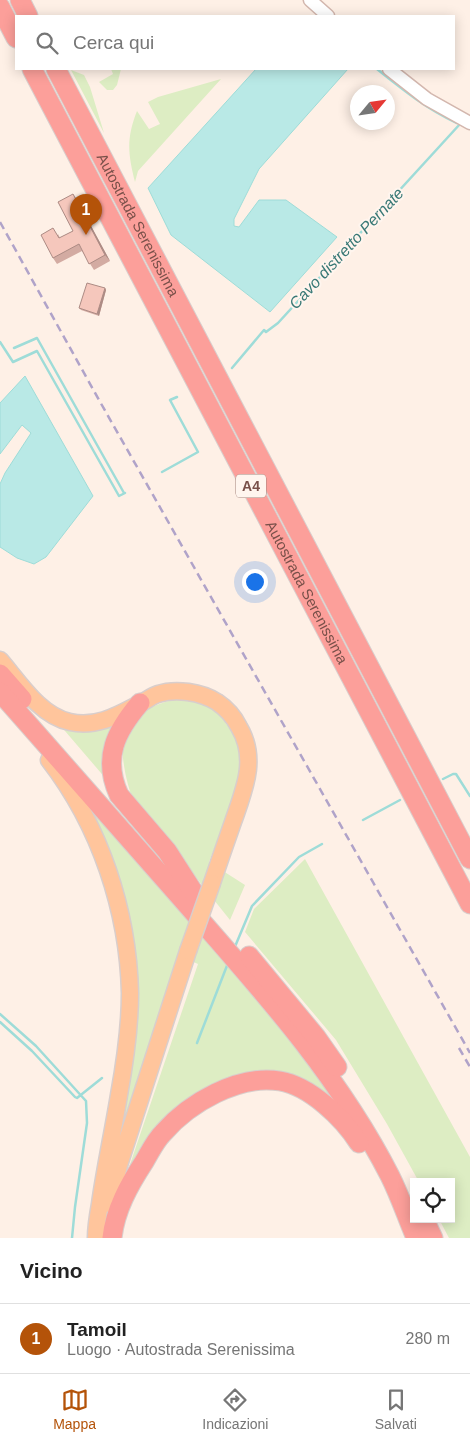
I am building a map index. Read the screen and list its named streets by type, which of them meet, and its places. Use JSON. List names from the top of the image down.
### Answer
{
  "streets": {
    "highway": ["Autostrada Serenissima", "A4"]
  },
  "water": ["Cavo distretto Pernate"],
  "north": "top right",
  "page": {
    "search": "Cerca qui",
    "pins": "1",
    "heading": "Vicino",
    "list": [
      {
        "mark": "1",
        "name": "Tamoil",
        "note": "Luogo · Autostrada Serenissima",
        "value": "280 m"
      }
    ],
    "nav": ["Mappa", "Indicazioni", "Salvati"]
  }
}
